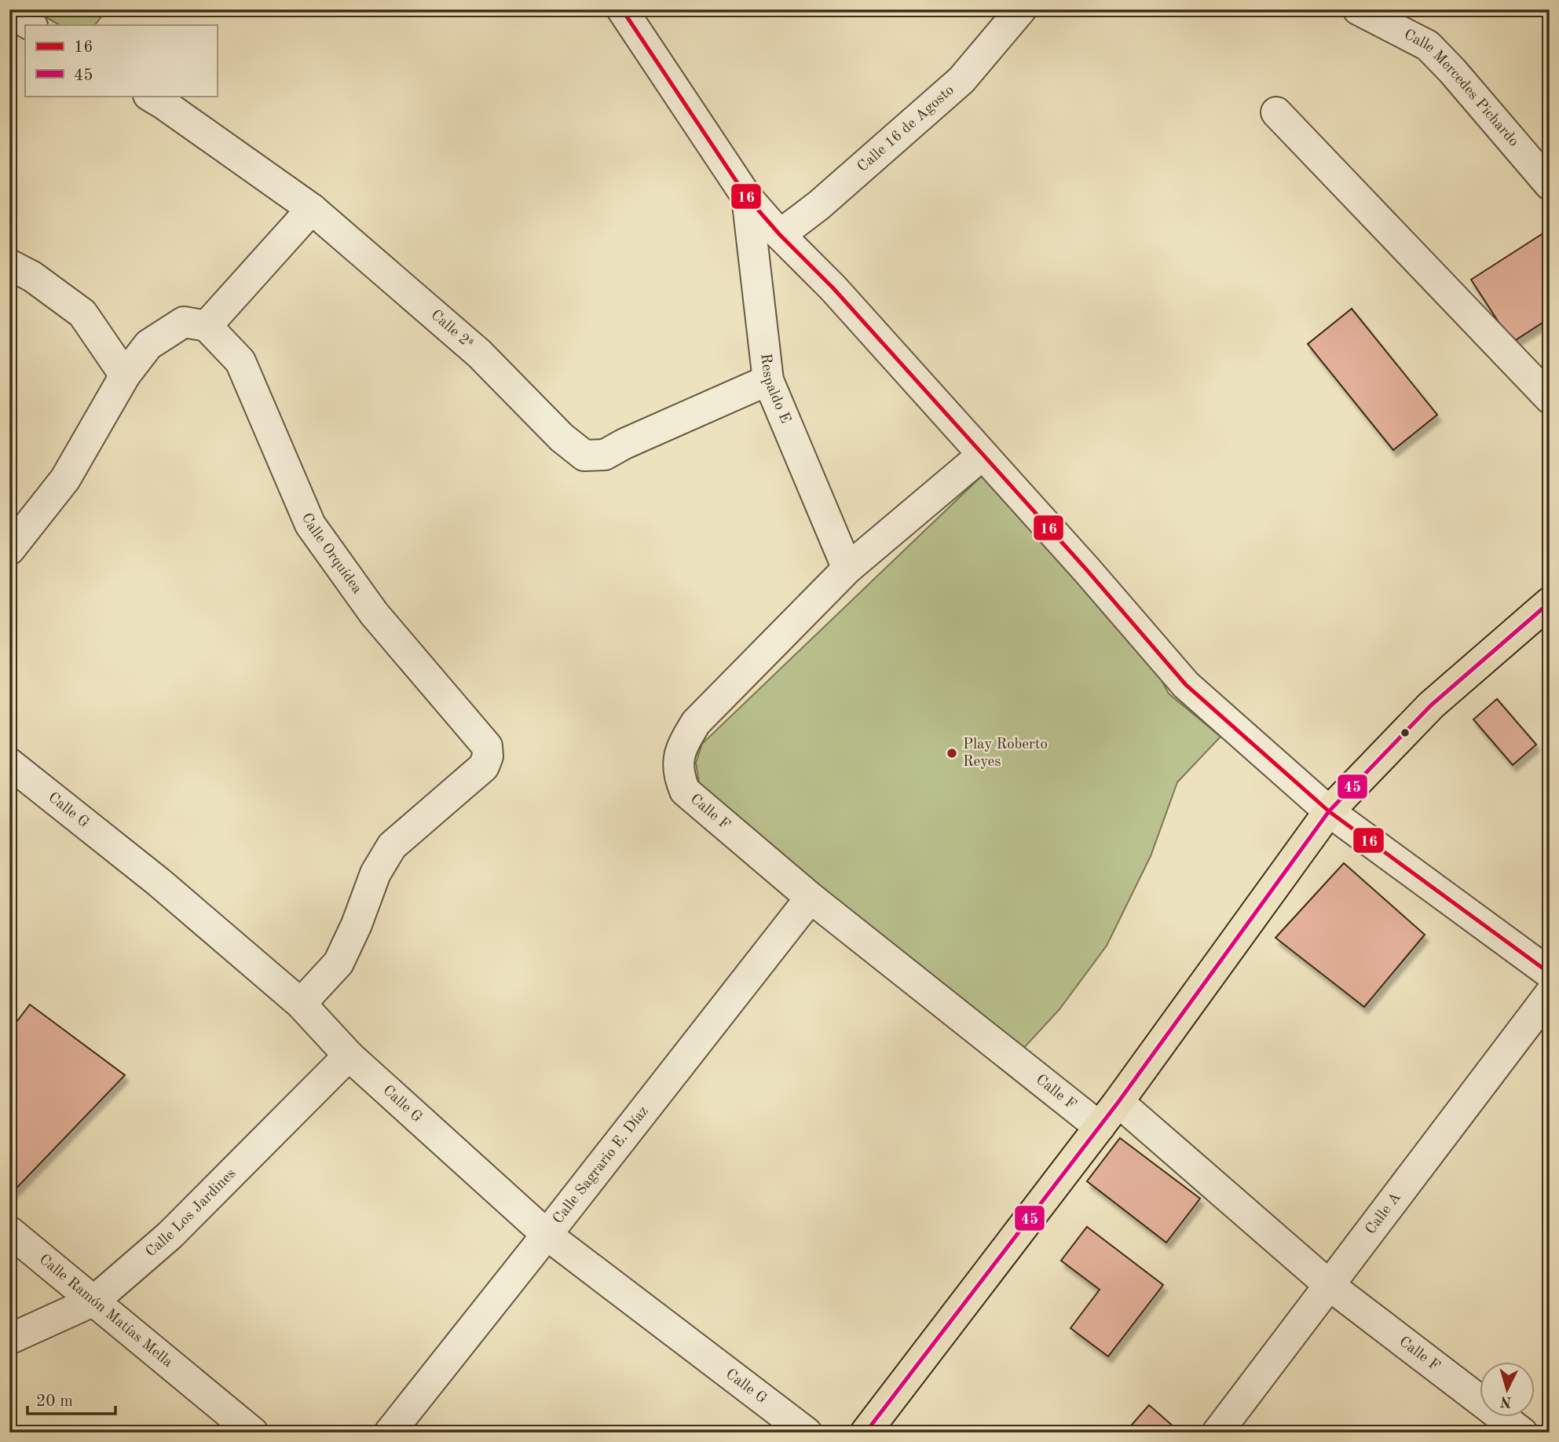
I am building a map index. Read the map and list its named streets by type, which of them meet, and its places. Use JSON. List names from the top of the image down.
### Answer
{
  "streets": {
    "street": [
      "Calle Mercedes Pichardo",
      "Calle 16 de Agosto",
      "Calle 2ª",
      "Respaldo E",
      "Calle Orquídea",
      "Calle G",
      "Calle F",
      "Calle Sagrario E. Díaz",
      "Calle Los Jardines",
      "Calle A",
      "Calle Ramón Matías Mella"
    ]
  },
  "crossings": [
    ["Calle 2ª", "Respaldo E"],
    ["Respaldo E", "Calle F"],
    ["Calle Orquídea", "Calle G"],
    ["Calle G", "Calle Sagrario E. Díaz"],
    ["Calle G", "Calle Los Jardines"],
    ["Calle F", "Calle Sagrario E. Díaz"],
    ["Calle F", "Calle A"],
    ["Calle Los Jardines", "Calle Ramón Matías Mella"]
  ],
  "places": ["Play Roberto Reyes"],
  "lines": ["transit line 16", "transit line 45"],
  "legend": ["16", "45"],
  "scale_bar": "20 m",
  "north": "bottom"
}
